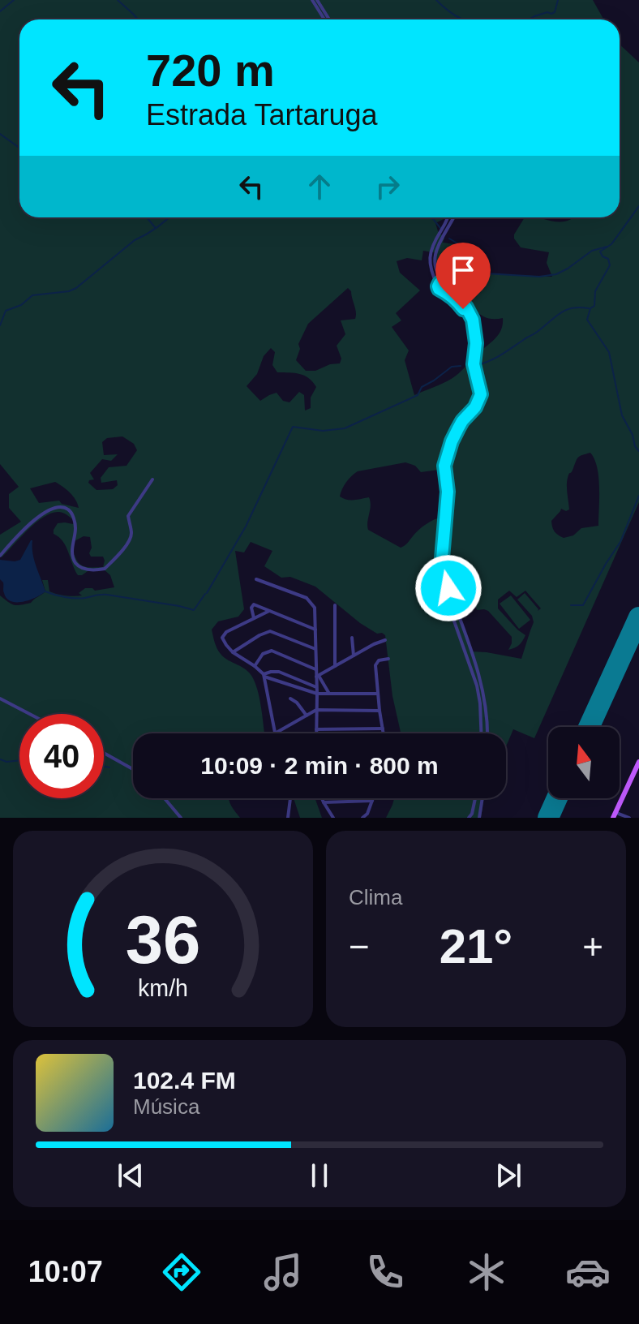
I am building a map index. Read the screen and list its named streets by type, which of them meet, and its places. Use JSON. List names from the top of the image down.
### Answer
{
  "north": "top",
  "page": {
    "turn": ["720 m", "Estrada Tartaruga"],
    "limit": "40",
    "trip": "10:09 · 2 min · 800 m",
    "tile": "Clima",
    "heat": ["−", "21°", "+"],
    "song": ["102.4 FM", "Música"],
    "tabs": "10:07",
    "gauge": ["36", "km/h"]
  }
}
